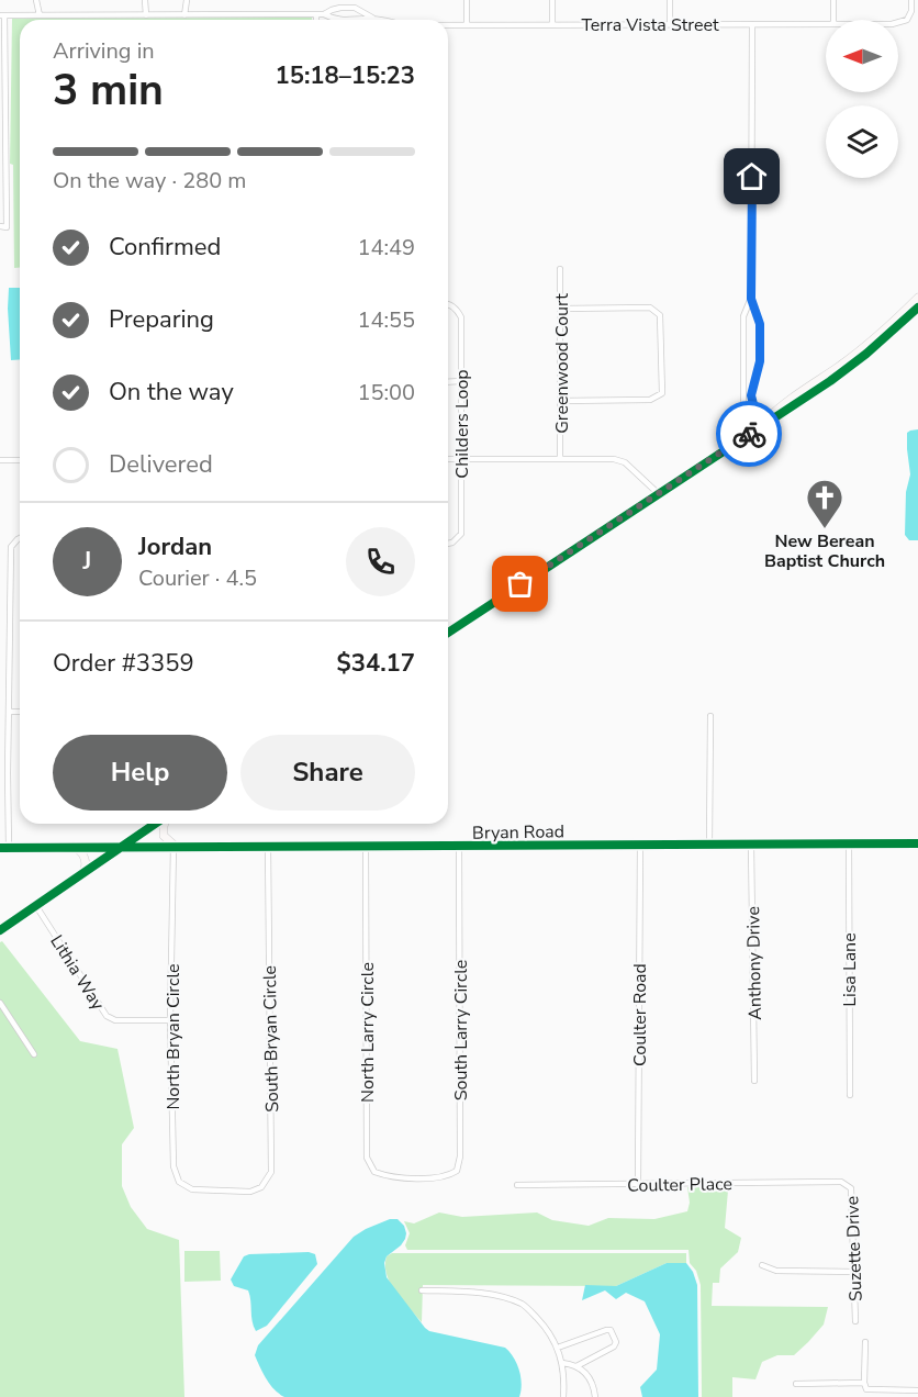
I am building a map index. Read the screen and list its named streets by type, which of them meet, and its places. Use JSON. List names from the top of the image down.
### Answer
{
  "streets": {
    "main road": ["Bryan Road"],
    "street": [
      "Terra Vista Street",
      "Greenwood Court",
      "Childers Loop",
      "Anthony Drive",
      "Lisa Lane",
      "Lithia Way",
      "Coulter Road",
      "South Larry Circle",
      "North Larry Circle",
      "North Bryan Circle",
      "South Bryan Circle",
      "Coulter Place",
      "Suzette Drive"
    ]
  },
  "crossings": [
    ["Bryan Road", "Anthony Drive"],
    ["Bryan Road", "Lisa Lane"],
    ["Bryan Road", "Coulter Road"],
    ["Bryan Road", "South Larry Circle"],
    ["Bryan Road", "North Larry Circle"],
    ["Bryan Road", "North Bryan Circle"],
    ["Bryan Road", "South Bryan Circle"],
    ["Lithia Way", "North Bryan Circle"],
    ["Coulter Road", "Coulter Place"],
    ["South Larry Circle", "North Larry Circle"],
    ["North Bryan Circle", "South Bryan Circle"],
    ["Coulter Place", "Suzette Drive"]
  ],
  "places": {
    "church": ["New Berean Baptist Church"]
  },
  "north": "left",
  "page": {
    "heading": ["3 min", "Arriving in", "15:18–15:23"],
    "panel": [
      "Jordan",
      "Courier · 4.5",
      "Order #3359",
      "$34.17"
    ],
    "bar": "On the way · 280 m",
    "list": [
      ["Confirmed", "14:49"],
      ["Preparing", "14:55"],
      ["On the way", "15:00"],
      "Delivered"
    ],
    "round": "J",
    "buttons": ["Help", "Share"]
  }
}
